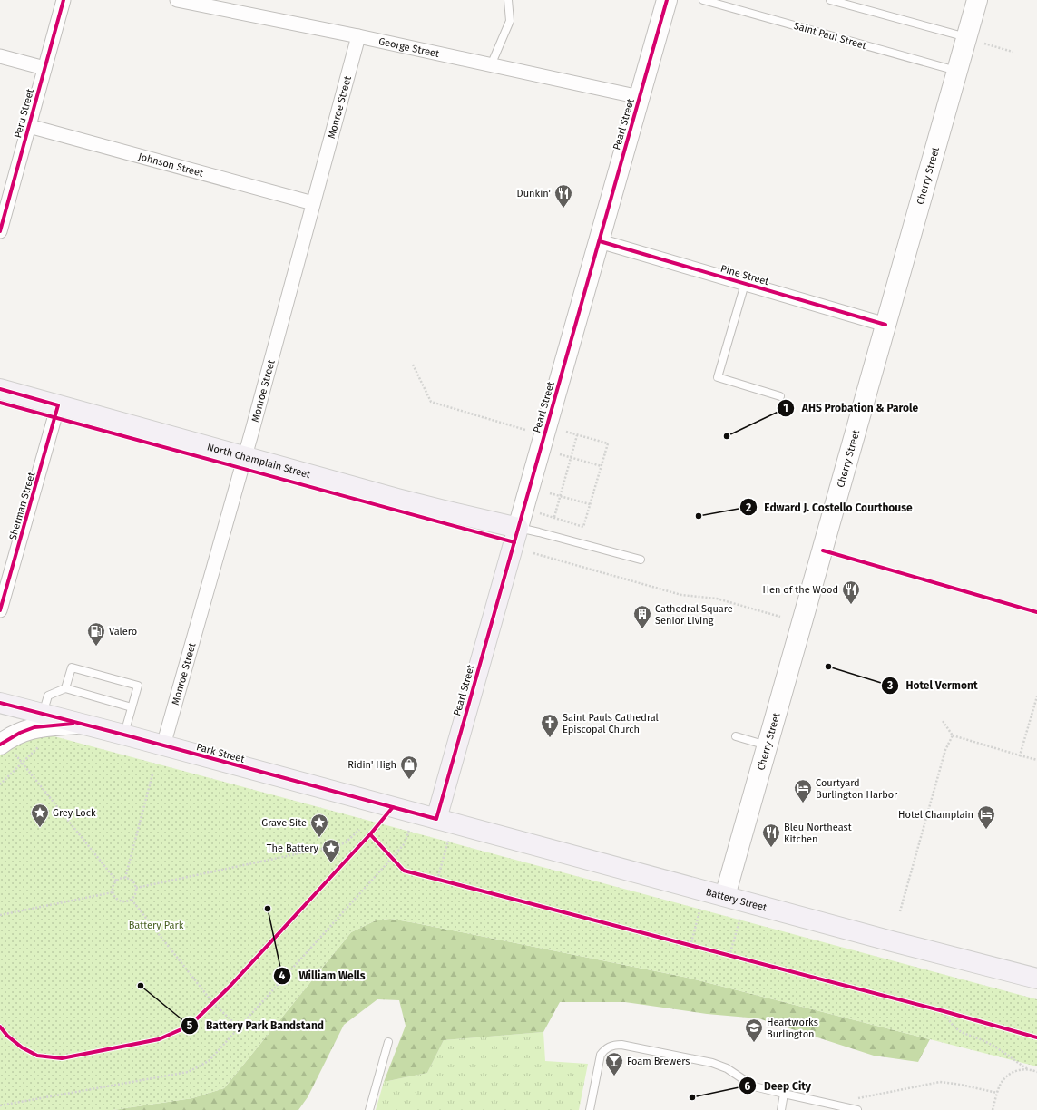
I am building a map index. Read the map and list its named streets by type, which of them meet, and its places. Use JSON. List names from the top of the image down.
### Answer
{
  "streets": {
    "main road": [
      "Pearl Street",
      "North Champlain Street",
      "Park Street",
      "Battery Street"
    ],
    "street": [
      "George Street",
      "Monroe Street",
      "Peru Street",
      "Johnson Street",
      "Cherry Street",
      "Pine Street",
      "Sherman Street"
    ],
    "lane": ["Saint Paul Street"]
  },
  "crossings": [
    ["Saint Paul Street", "Cherry Street"],
    ["George Street", "Monroe Street"],
    ["George Street", "Pearl Street"],
    ["Monroe Street", "Johnson Street"],
    ["Monroe Street", "North Champlain Street"],
    ["Monroe Street", "Park Street"],
    ["Peru Street", "Johnson Street"],
    ["Pearl Street", "Pine Street"],
    ["Pearl Street", "North Champlain Street"],
    ["Pearl Street", "Park Street"],
    ["Pearl Street", "Battery Street"],
    ["Cherry Street", "Pine Street"],
    ["Cherry Street", "Battery Street"],
    ["North Champlain Street", "Sherman Street"],
    ["Park Street", "Battery Street"]
  ],
  "parks": ["Battery Park"],
  "places": {
    "restaurant": ["Dunkin'", "Hen of the Wood", "Bleu Northeast Kitchen"],
    "other": [
      "AHS Probation & Parole",
      "Edward J. Costello Courthouse",
      "Hotel Vermont",
      "William Wells",
      "Battery Park Bandstand",
      "Deep City"
    ],
    "building": ["Cathedral Square Senior Living"],
    "fuel station": ["Valero"],
    "church": ["Saint Pauls Cathedral Episcopal Church"],
    "shop": ["Ridin' High"],
    "hotel": ["Courtyard Burlington Harbor", "Hotel Champlain"],
    "place": ["Grey Lock", "Grave Site", "The Battery"],
    "school or university": ["Heartworks Burlington"],
    "bar": ["Foam Brewers"]
  }
}
